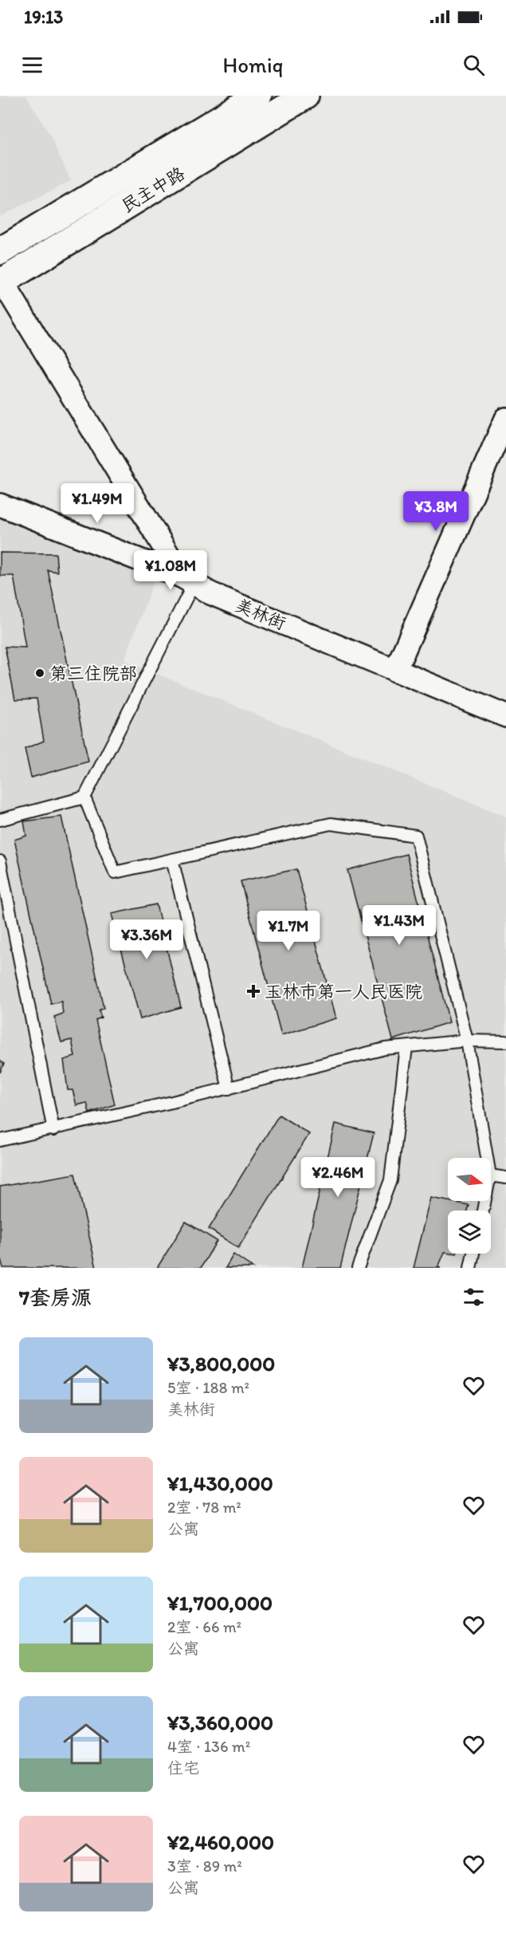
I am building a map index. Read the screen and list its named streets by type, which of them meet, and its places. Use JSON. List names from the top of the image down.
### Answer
{
  "streets": {
    "main road": ["民主中路"],
    "street": ["美林街"]
  },
  "places": {
    "other": ["第三住院部"],
    "health": ["玉林市第一人民医院"]
  },
  "north": "right",
  "page": {
    "status": "19:13",
    "header": "Homiq",
    "price": [
      "¥1.49M",
      "¥3.8M",
      "¥1.08M",
      "¥1.43M",
      "¥1.7M",
      "¥3.36M",
      "¥2.46M"
    ],
    "heading": "7套房源",
    "list": [
      {
        "name": "¥3,800,000",
        "note": "5室 · 188 m² · 美林街"
      },
      {
        "name": "¥1,430,000",
        "note": "2室 · 78 m² · 公寓"
      },
      {
        "name": "¥1,700,000",
        "note": "2室 · 66 m² · 公寓"
      },
      {
        "name": "¥3,360,000",
        "note": "4室 · 136 m² · 住宅"
      },
      {
        "name": "¥2,460,000",
        "note": "3室 · 89 m² · 公寓"
      }
    ]
  }
}
